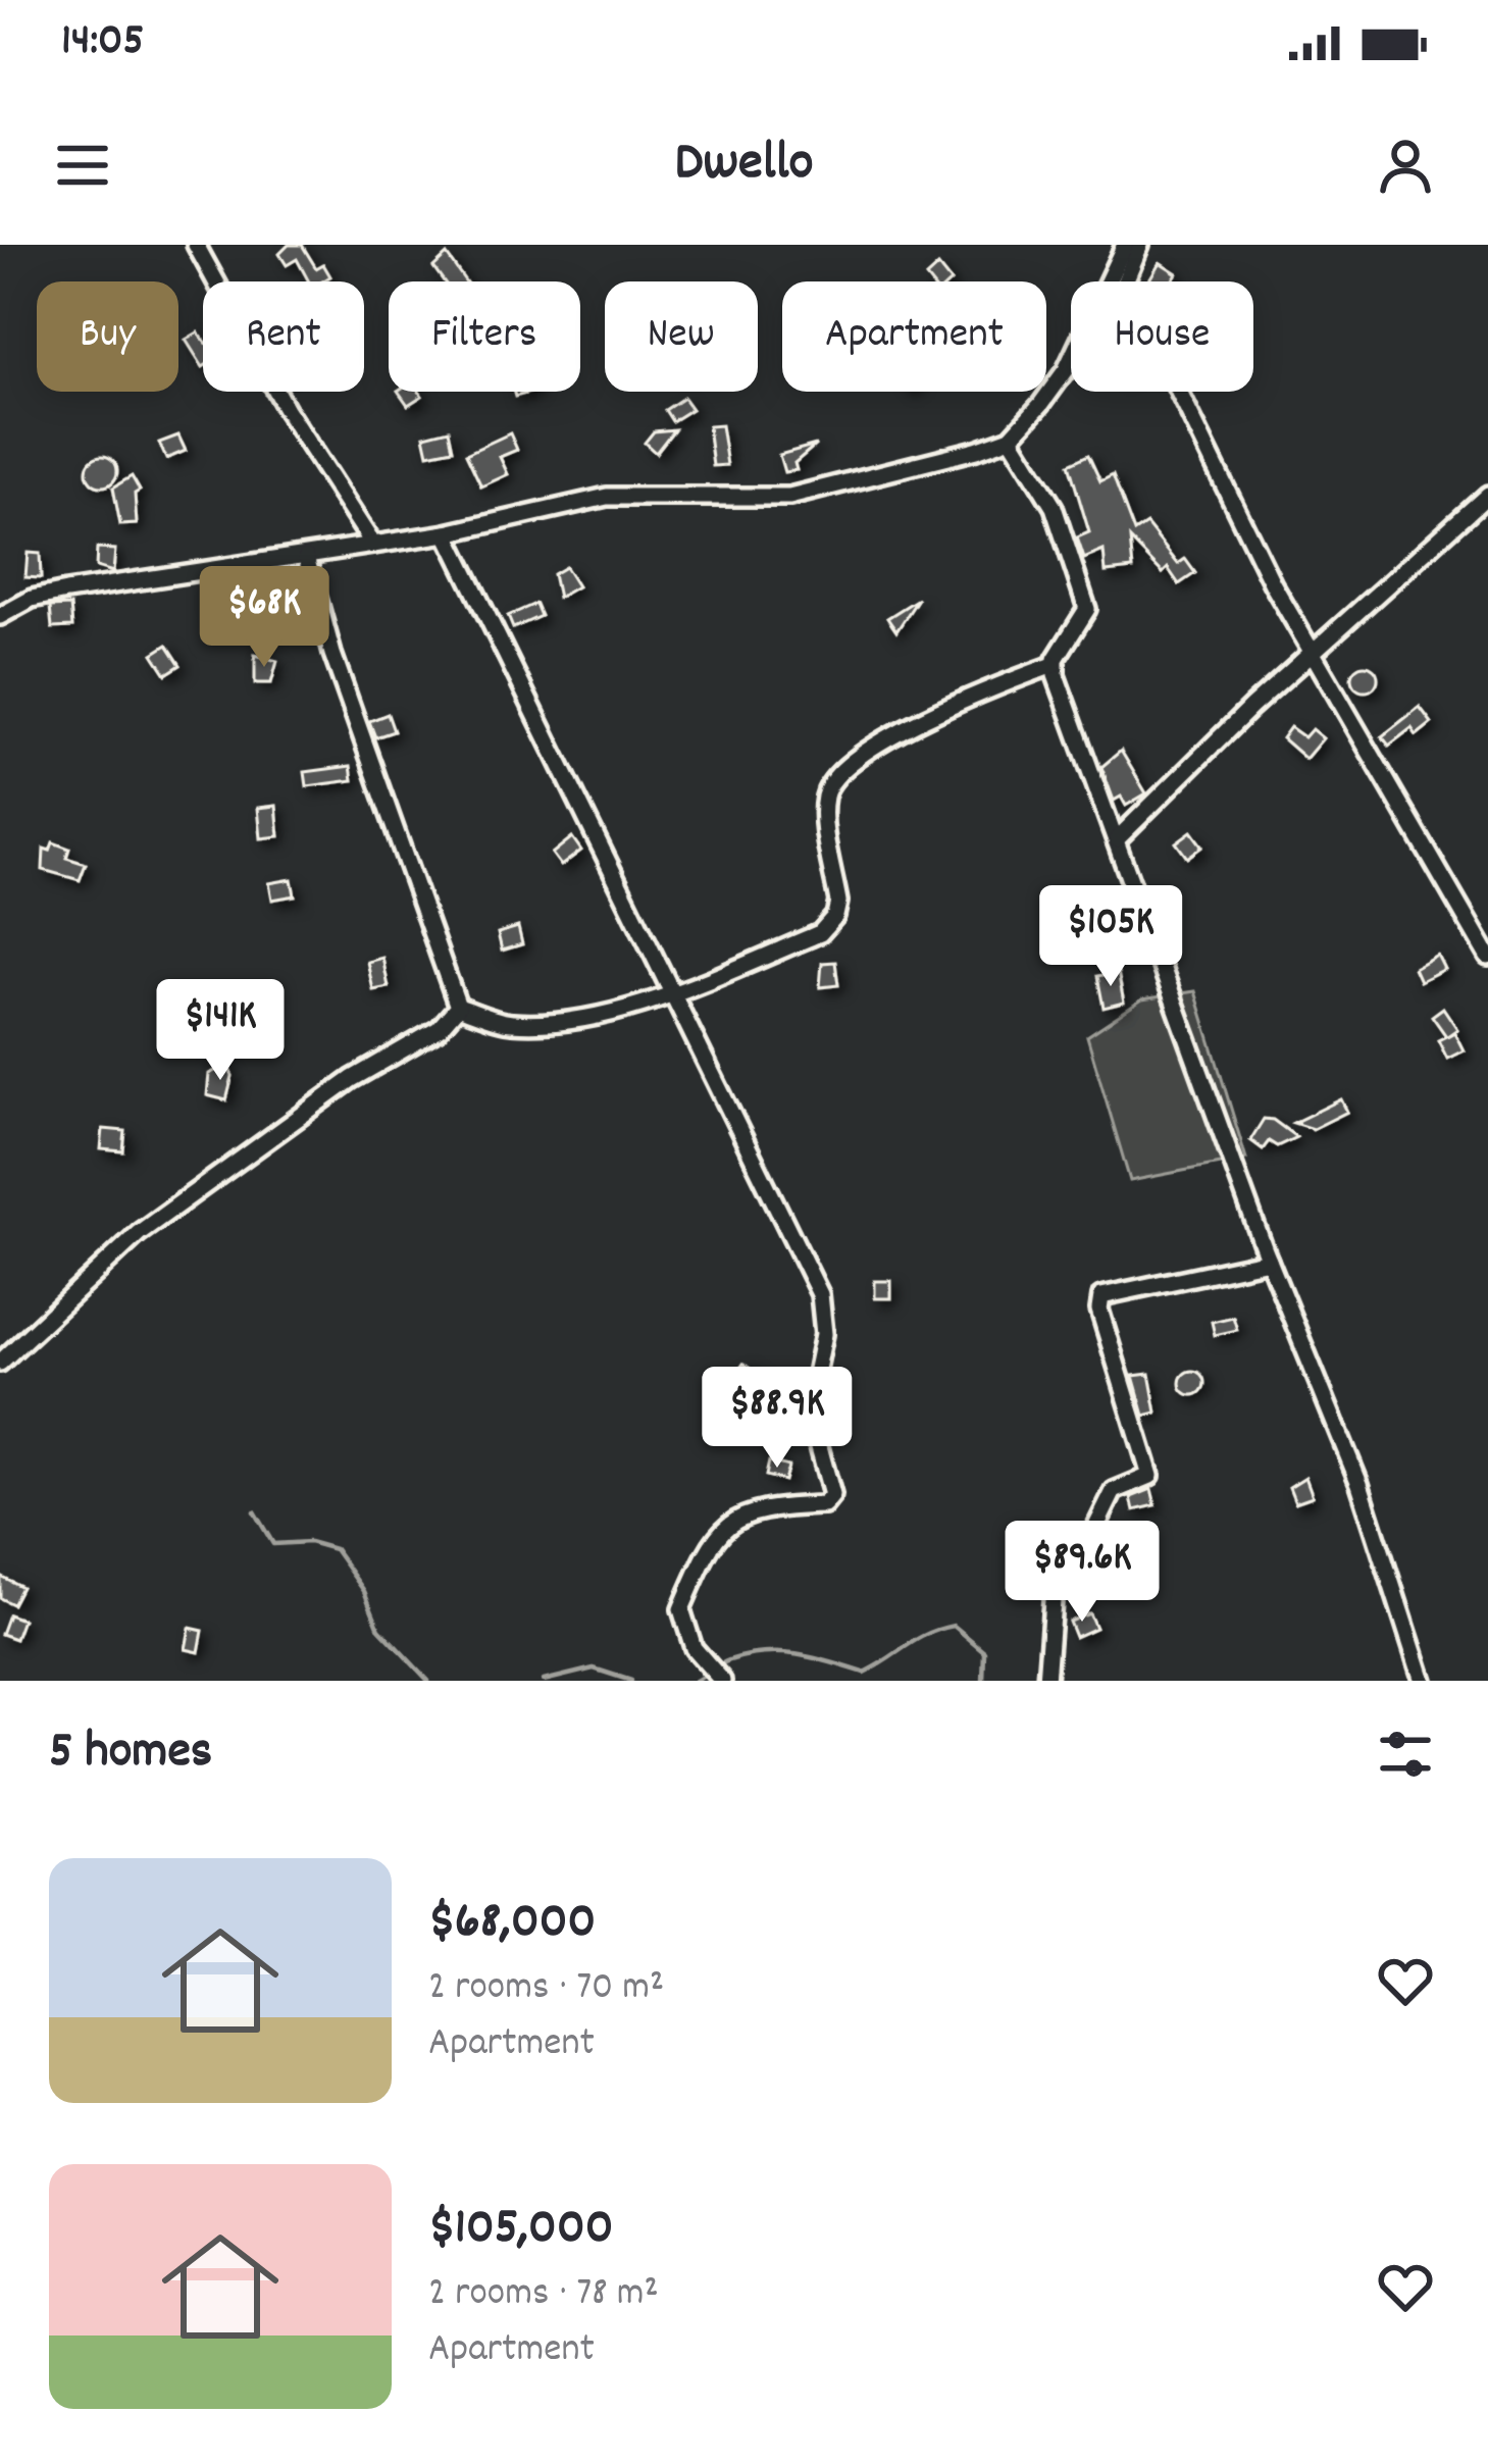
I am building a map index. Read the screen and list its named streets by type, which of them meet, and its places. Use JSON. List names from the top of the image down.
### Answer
{
  "page": {
    "status": "14:05",
    "header": "Dwello",
    "chip": [
      "Buy",
      "Rent",
      "Filters",
      "New",
      "Apartment",
      "House"
    ],
    "price": [
      "$68K",
      "$105K",
      "$141K",
      "$88.9K",
      "$89.6K"
    ],
    "heading": "5 homes",
    "list": [
      {
        "name": "$68,000",
        "note": "2 rooms · 70 m² · Apartment"
      },
      {
        "name": "$105,000",
        "note": "2 rooms · 78 m² · Apartment"
      }
    ]
  }
}
